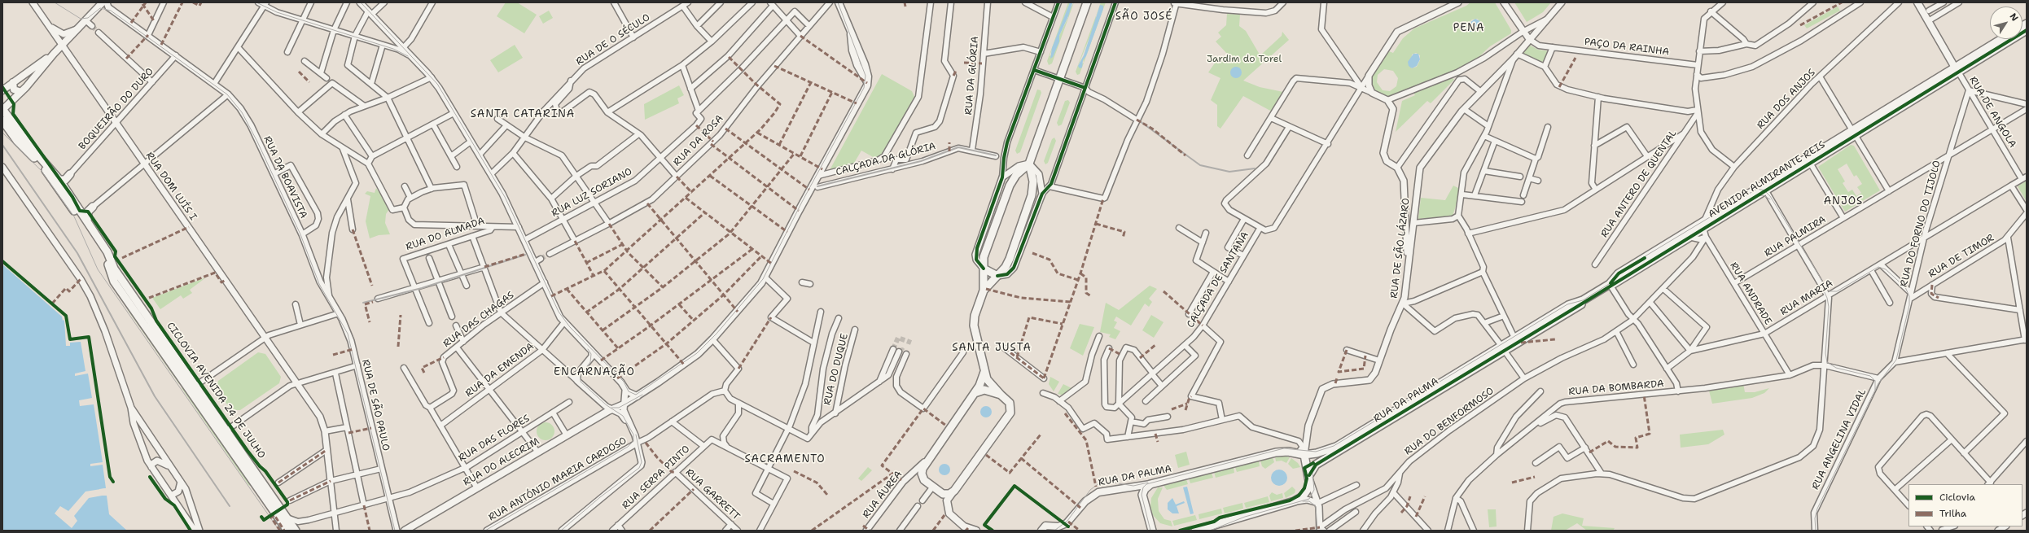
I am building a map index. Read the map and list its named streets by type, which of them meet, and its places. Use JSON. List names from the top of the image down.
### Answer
{
  "streets": {
    "main road": ["AVENIDA ALMIRANTE REIS", "RUA DA PALMA", "RUA DO ALECRIM"],
    "street": [
      "RUA DE O SÉCULO",
      "PAÇO DA RAINHA",
      "RUA DA GLÓRIA",
      "RUA DOS ANJOS",
      "BOQUEIRÃO DO DURO",
      "RUA DE ANGOLA",
      "RUA DA ROSA",
      "CALÇADA DA GLÓRIA",
      "RUA DA BOAVISTA",
      "RUA ANTERO DE QUENTAL",
      "RUA DOM LUÍS I",
      "RUA LUZ SORIANO",
      "RUA DO FORNO DO TIJOLO",
      "RUA DO ALMADA",
      "RUA PALMIRA",
      "RUA DE SÃO LÁZARO",
      "RUA DE TIMOR",
      "CALÇADA DE SANTANA",
      "RUA ANDRADE",
      "RUA MARIA",
      "RUA DAS CHAGAS",
      "RUA DO DUQUE",
      "RUA DA EMENDA",
      "RUA DA BOMBARDA",
      "RUA DE SÃO PAULO",
      "RUA DO BENFORMOSO",
      "RUA DAS FLORES",
      "RUA ANGELINA VIDAL",
      "RUA SERPA PINTO",
      "RUA ANTÓNIO MARIA CARDOSO",
      "RUA GARRETT",
      "RUA ÁUREA"
    ],
    "cycle path": ["CICLOVIA AVENIDA 24 DE JULHO"]
  },
  "crossings": [
    ["RUA DA GLÓRIA", "CALÇADA DA GLÓRIA"],
    ["RUA DOS ANJOS", "AVENIDA ALMIRANTE REIS"],
    ["BOQUEIRÃO DO DURO", "RUA DA BOAVISTA"],
    ["BOQUEIRÃO DO DURO", "RUA DOM LUÍS I"],
    ["RUA DE ANGOLA", "AVENIDA ALMIRANTE REIS"],
    ["RUA DE ANGOLA", "RUA DO FORNO DO TIJOLO"],
    ["RUA DE ANGOLA", "RUA PALMIRA"],
    ["RUA DE ANGOLA", "RUA MARIA"],
    ["RUA DA BOAVISTA", "RUA DE SÃO PAULO"],
    ["AVENIDA ALMIRANTE REIS", "RUA DA PALMA"],
    ["RUA DO FORNO DO TIJOLO", "RUA PALMIRA"],
    ["RUA DO FORNO DO TIJOLO", "RUA DE TIMOR"],
    ["RUA DO FORNO DO TIJOLO", "RUA MARIA"],
    ["RUA DO FORNO DO TIJOLO", "RUA ANGELINA VIDAL"],
    ["RUA PALMIRA", "RUA ANDRADE"],
    ["RUA DE SÃO LÁZARO", "RUA DA PALMA"],
    ["RUA ANDRADE", "RUA MARIA"],
    ["RUA ANDRADE", "RUA DA BOMBARDA"],
    ["RUA DA BOMBARDA", "RUA ANGELINA VIDAL"],
    ["RUA DE SÃO PAULO", "RUA DAS FLORES"],
    ["RUA SERPA PINTO", "RUA GARRETT"]
  ],
  "districts": [
    "SÃO JOSÉ",
    "PENA",
    "SANTA CATARINA",
    "ANJOS",
    "SANTA JUSTA",
    "ENCARNAÇÃO",
    "SACRAMENTO"
  ],
  "parks": ["Jardim do Torel"],
  "legend": ["Ciclovia", "Trilha"],
  "north": "top right"
}
